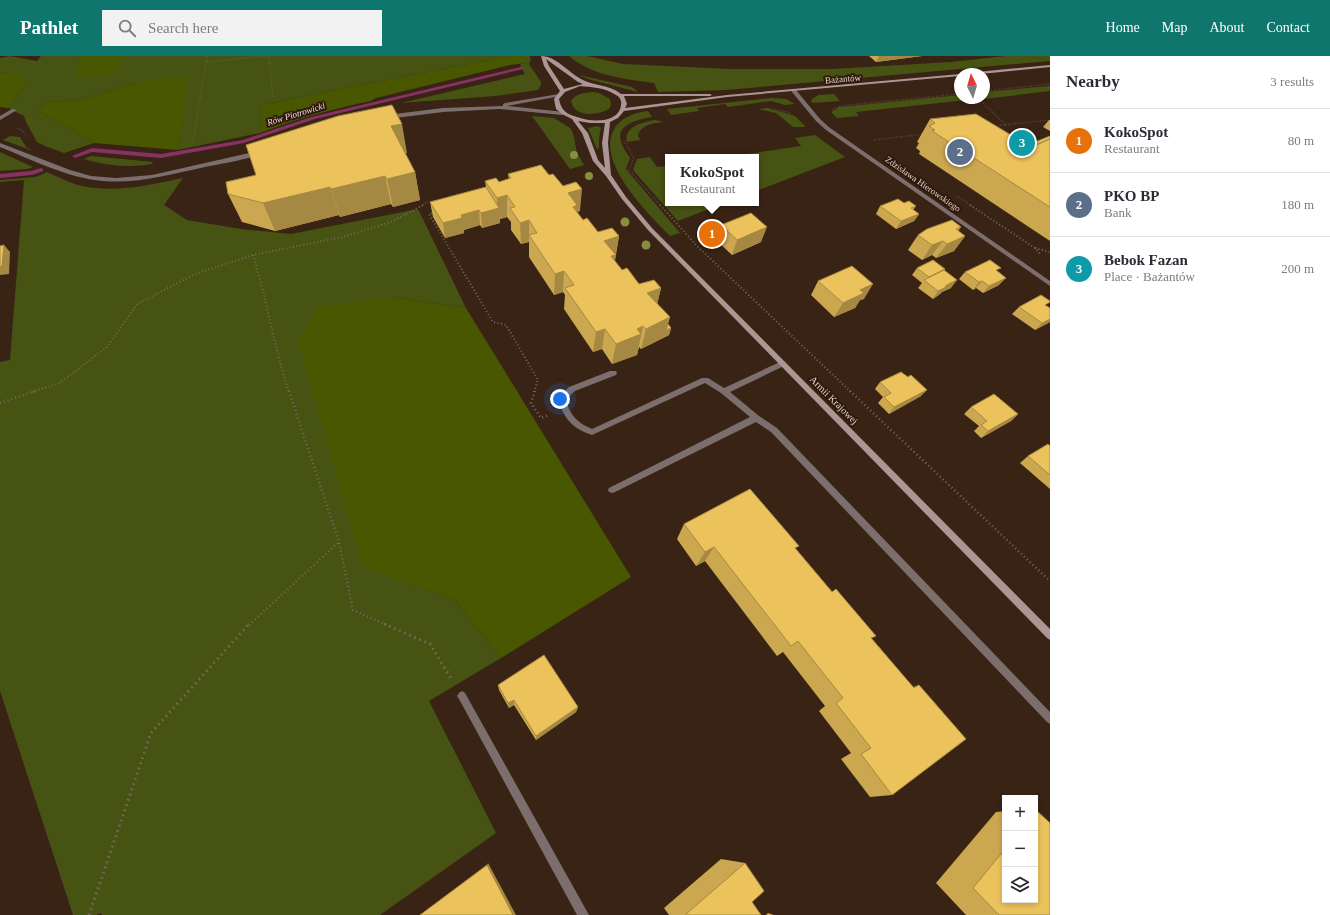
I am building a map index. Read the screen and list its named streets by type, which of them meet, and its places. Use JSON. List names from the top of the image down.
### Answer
{
  "streets": {
    "street": ["Bażantów", "Zdzisława Hierowskiego", "Armii Krajowej"]
  },
  "crossings": [
    ["Bażantów", "Zdzisława Hierowskiego"]
  ],
  "water": ["Rów Piotrowicki"],
  "north": "top",
  "page": {
    "header": "Pathlet",
    "search": "Search here",
    "nav": [
      "Home",
      "Map",
      "About",
      "Contact"
    ],
    "heading": ["Nearby", "3 results"],
    "list": [
      {
        "mark": "1",
        "name": "KokoSpot",
        "note": "Restaurant",
        "value": "80 m"
      },
      {
        "mark": "2",
        "name": "PKO BP",
        "note": "Bank",
        "value": "180 m"
      },
      {
        "mark": "3",
        "name": "Bebok Fazan",
        "note": "Place · Bażantów",
        "value": "200 m"
      }
    ],
    "pins": ["3", "2", "1"],
    "popup": ["KokoSpot", "Restaurant"],
    "map_buttons": ["+", "−"]
  }
}
